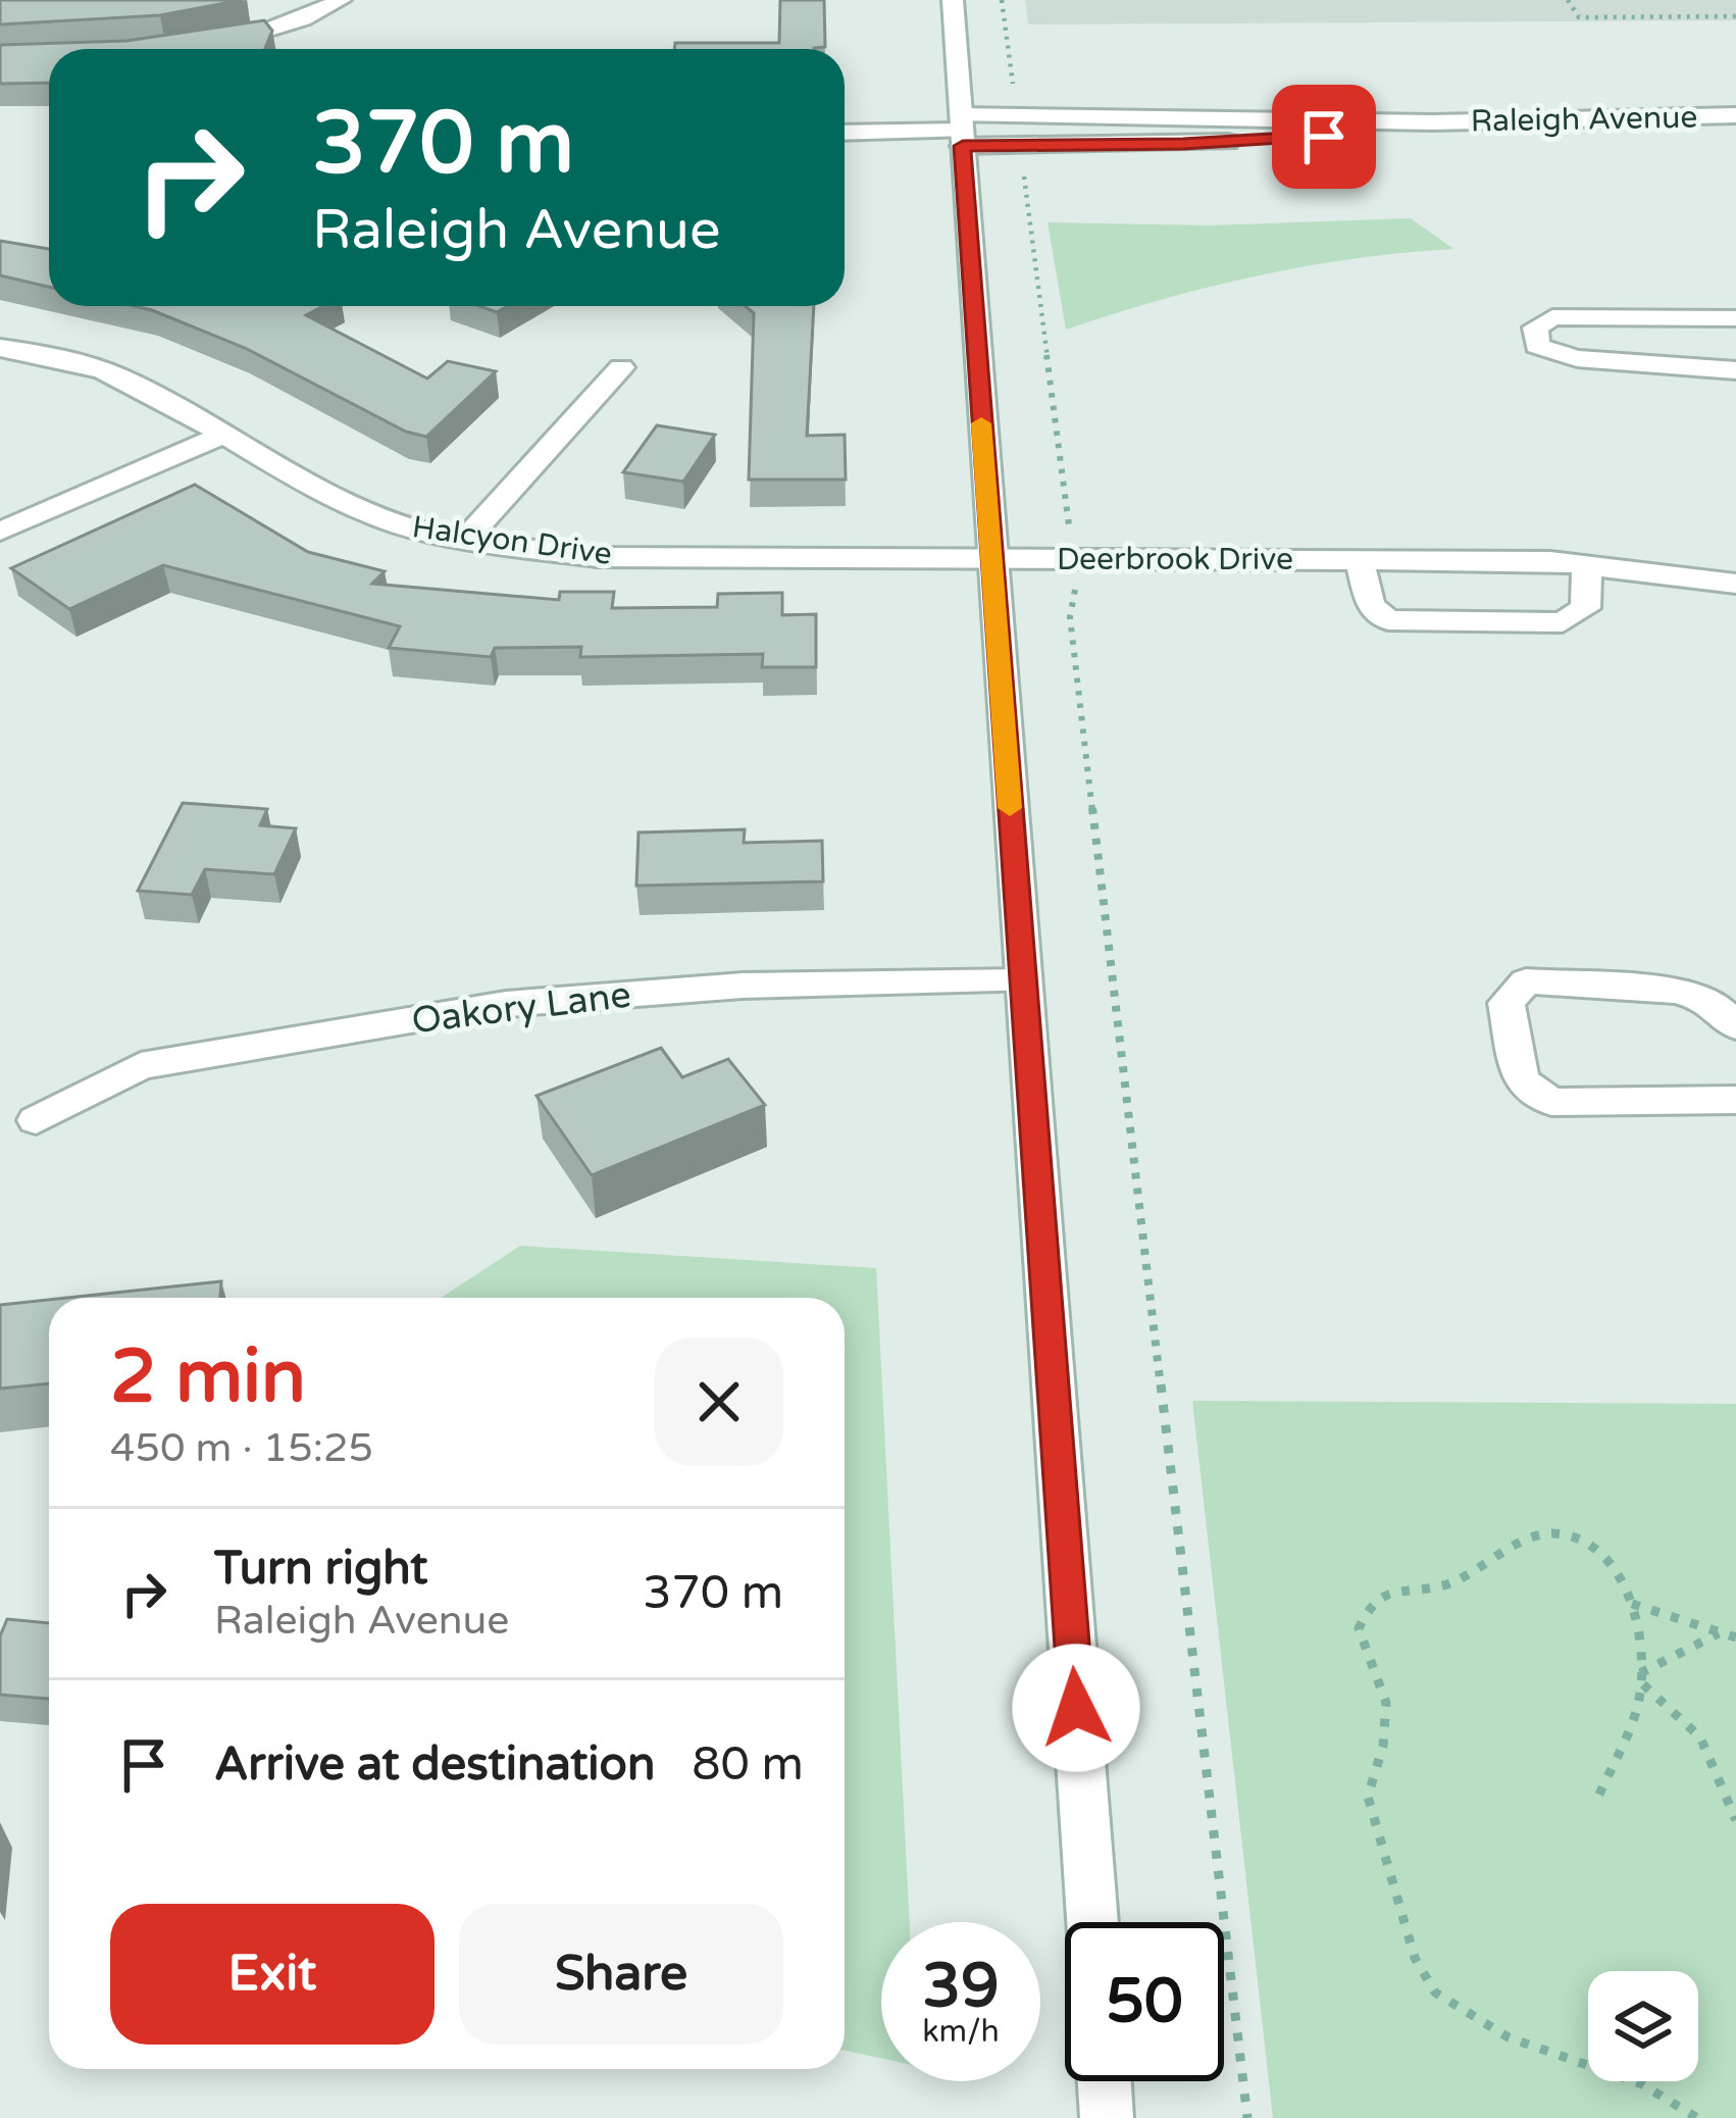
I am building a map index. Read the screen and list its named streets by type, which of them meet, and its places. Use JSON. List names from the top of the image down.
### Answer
{
  "streets": {
    "street": [
      "Raleigh Avenue",
      "Halcyon Drive",
      "Deerbrook Drive",
      "Oakory Lane"
    ]
  },
  "crossings": [
    ["Halcyon Drive", "Deerbrook Drive"]
  ],
  "page": {
    "turn": ["370 m", "Raleigh Avenue"],
    "heading": ["2 min", "450 m · 15:25"],
    "list": [
      {
        "name": "Turn right",
        "note": "Raleigh Avenue",
        "value": "370 m"
      },
      {
        "name": "Arrive at destination",
        "value": "80 m"
      }
    ],
    "buttons": ["Exit", "Share"],
    "speed": "39 km/h",
    "limit": "50"
  }
}
